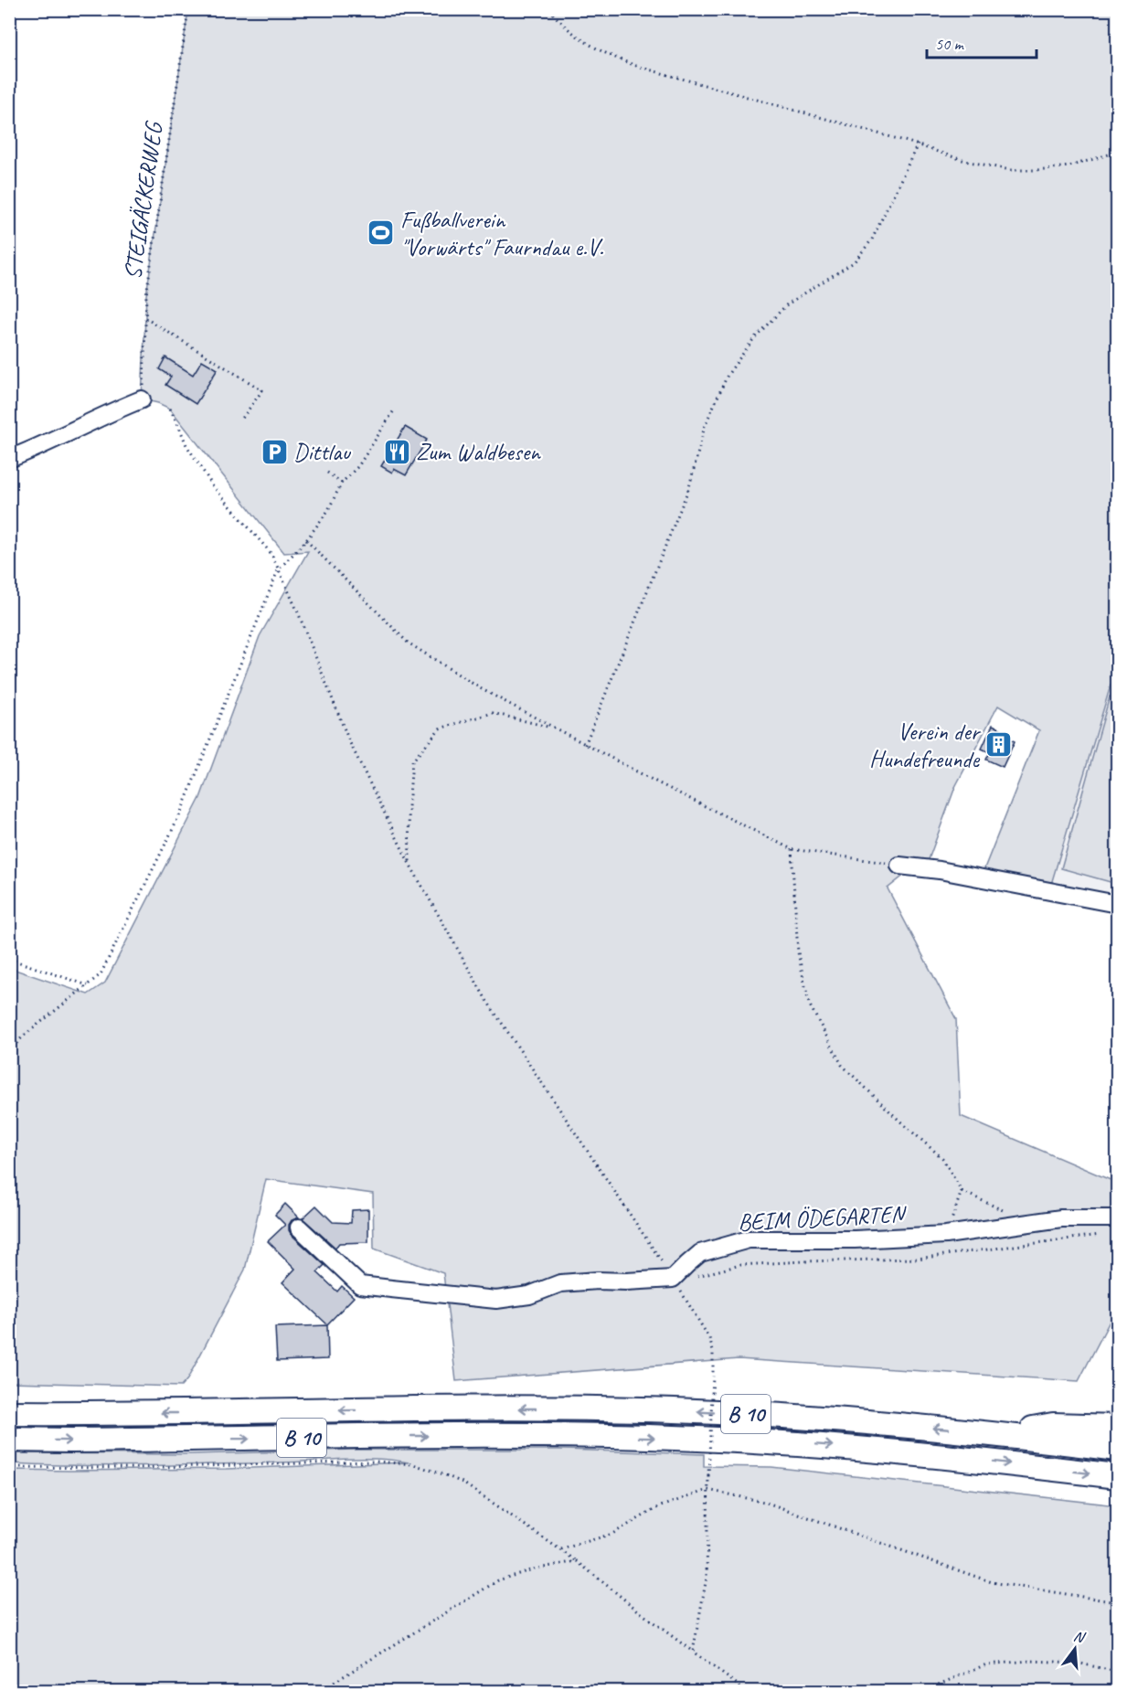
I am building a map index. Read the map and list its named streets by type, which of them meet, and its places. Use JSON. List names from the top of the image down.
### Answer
{
  "streets": {
    "highway": ["B 10"],
    "lane": ["BEIM ÖDEGARTEN"],
    "path": ["STEIGÄCKERWEG"]
  },
  "places": {
    "sports": ["Fußballverein \"Vorwärts\" Faurndau e.V."],
    "parking": ["Dittlau"],
    "restaurant": ["Zum Waldbesen"],
    "building": ["Verein der Hundefreunde"]
  },
  "scale_bar": "50 m",
  "north": "top"
}
